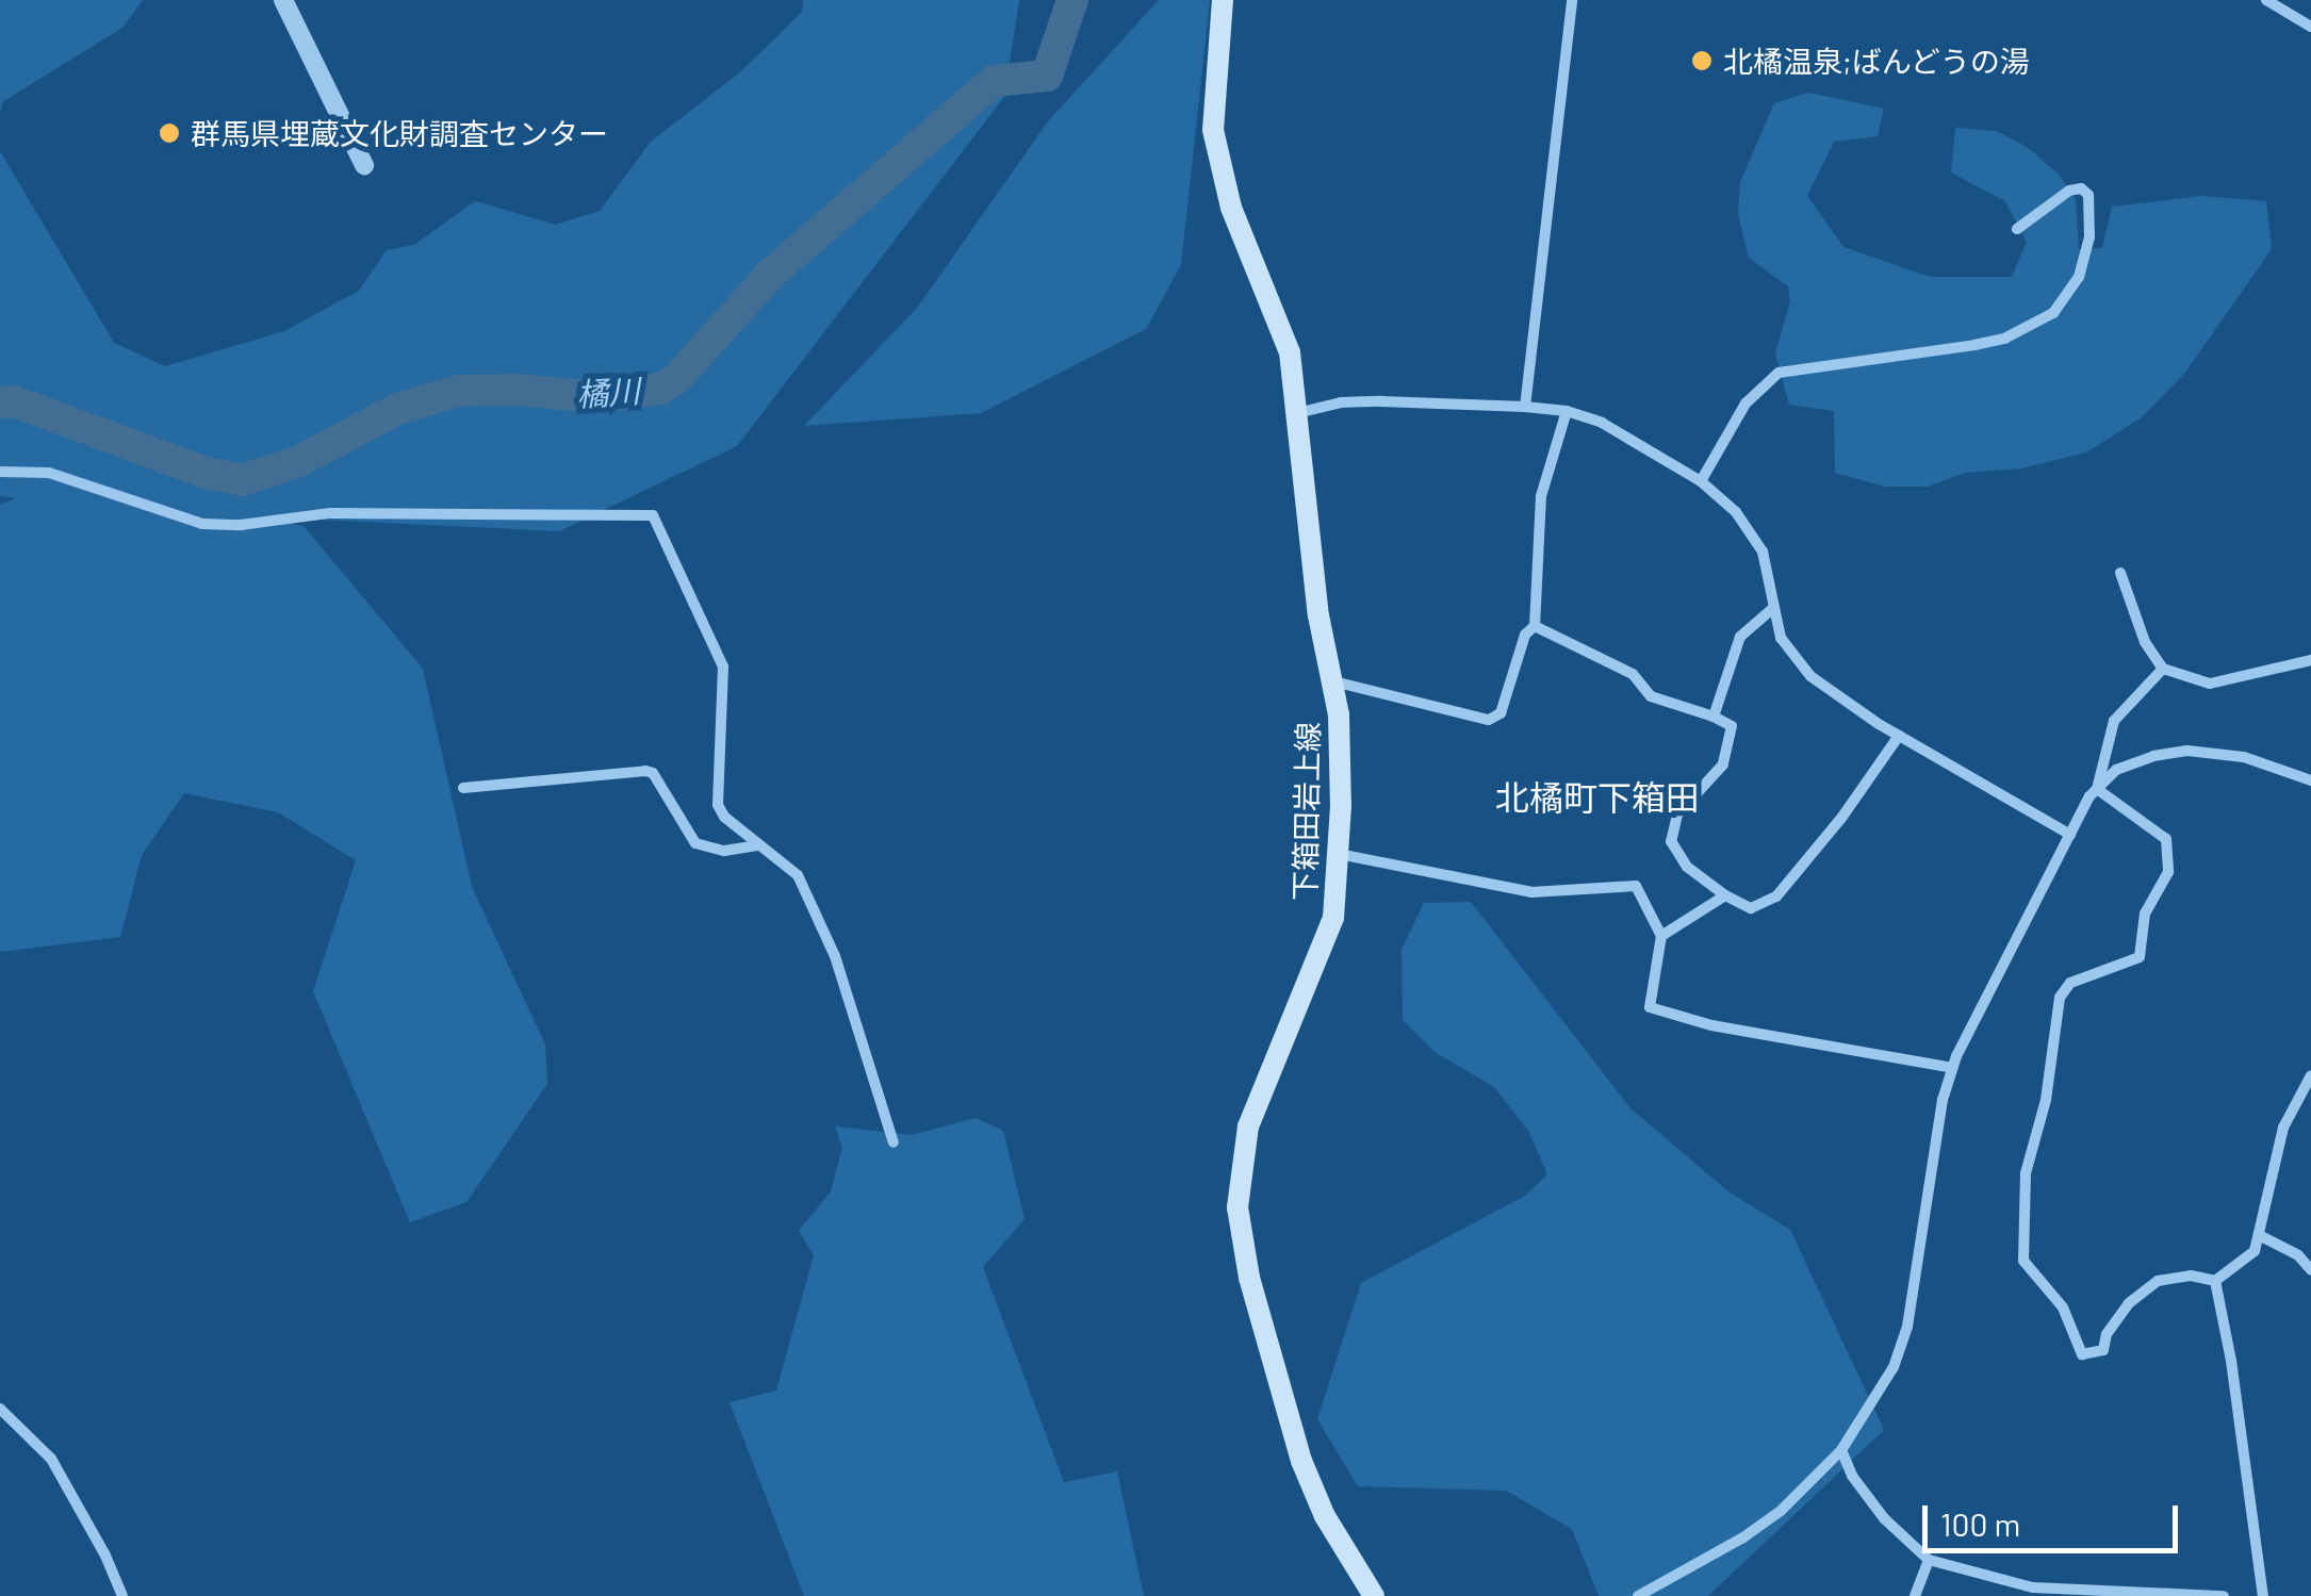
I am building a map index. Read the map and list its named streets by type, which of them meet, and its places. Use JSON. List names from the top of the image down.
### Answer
{
  "streets": {
    "main road": ["下箱田岩上線"]
  },
  "districts": ["北橘町下箱田"],
  "water": ["橘川"],
  "places": ["北橘温泉;ばんどうの湯", "群馬県埋蔵文化財調査センター"],
  "scale_bar": "100 m"
}
